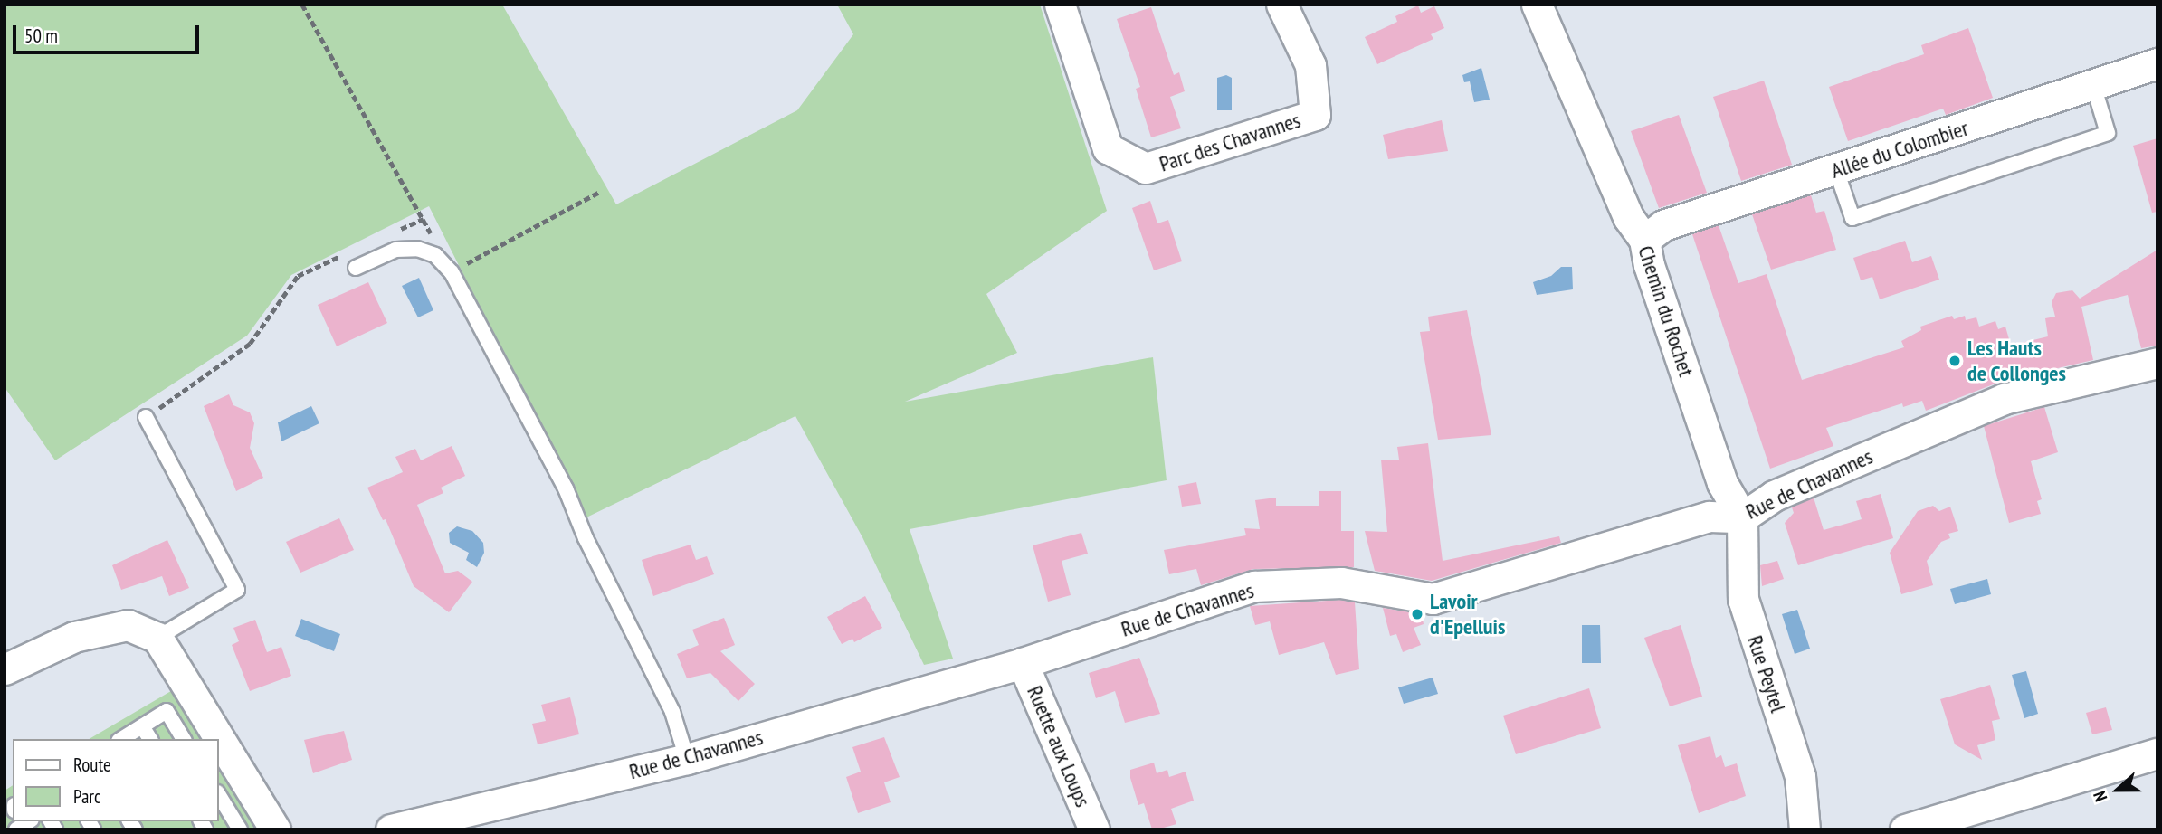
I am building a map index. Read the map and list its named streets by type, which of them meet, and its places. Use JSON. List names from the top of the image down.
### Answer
{
  "streets": {
    "street": [
      "Parc des Chavannes",
      "Allée du Colombier",
      "Chemin du Rochet",
      "Rue de Chavannes",
      "Rue Peytel",
      "Ruette aux Loups"
    ]
  },
  "crossings": [
    ["Allée du Colombier", "Chemin du Rochet"],
    ["Chemin du Rochet", "Rue de Chavannes"],
    ["Chemin du Rochet", "Rue Peytel"],
    ["Rue de Chavannes", "Rue Peytel"],
    ["Rue de Chavannes", "Ruette aux Loups"]
  ],
  "places": ["Les Hauts de Collonges", "Lavoir d'Epelluis"],
  "legend": ["Route", "Parc"],
  "scale_bar": "50 m",
  "north": "left"
}
